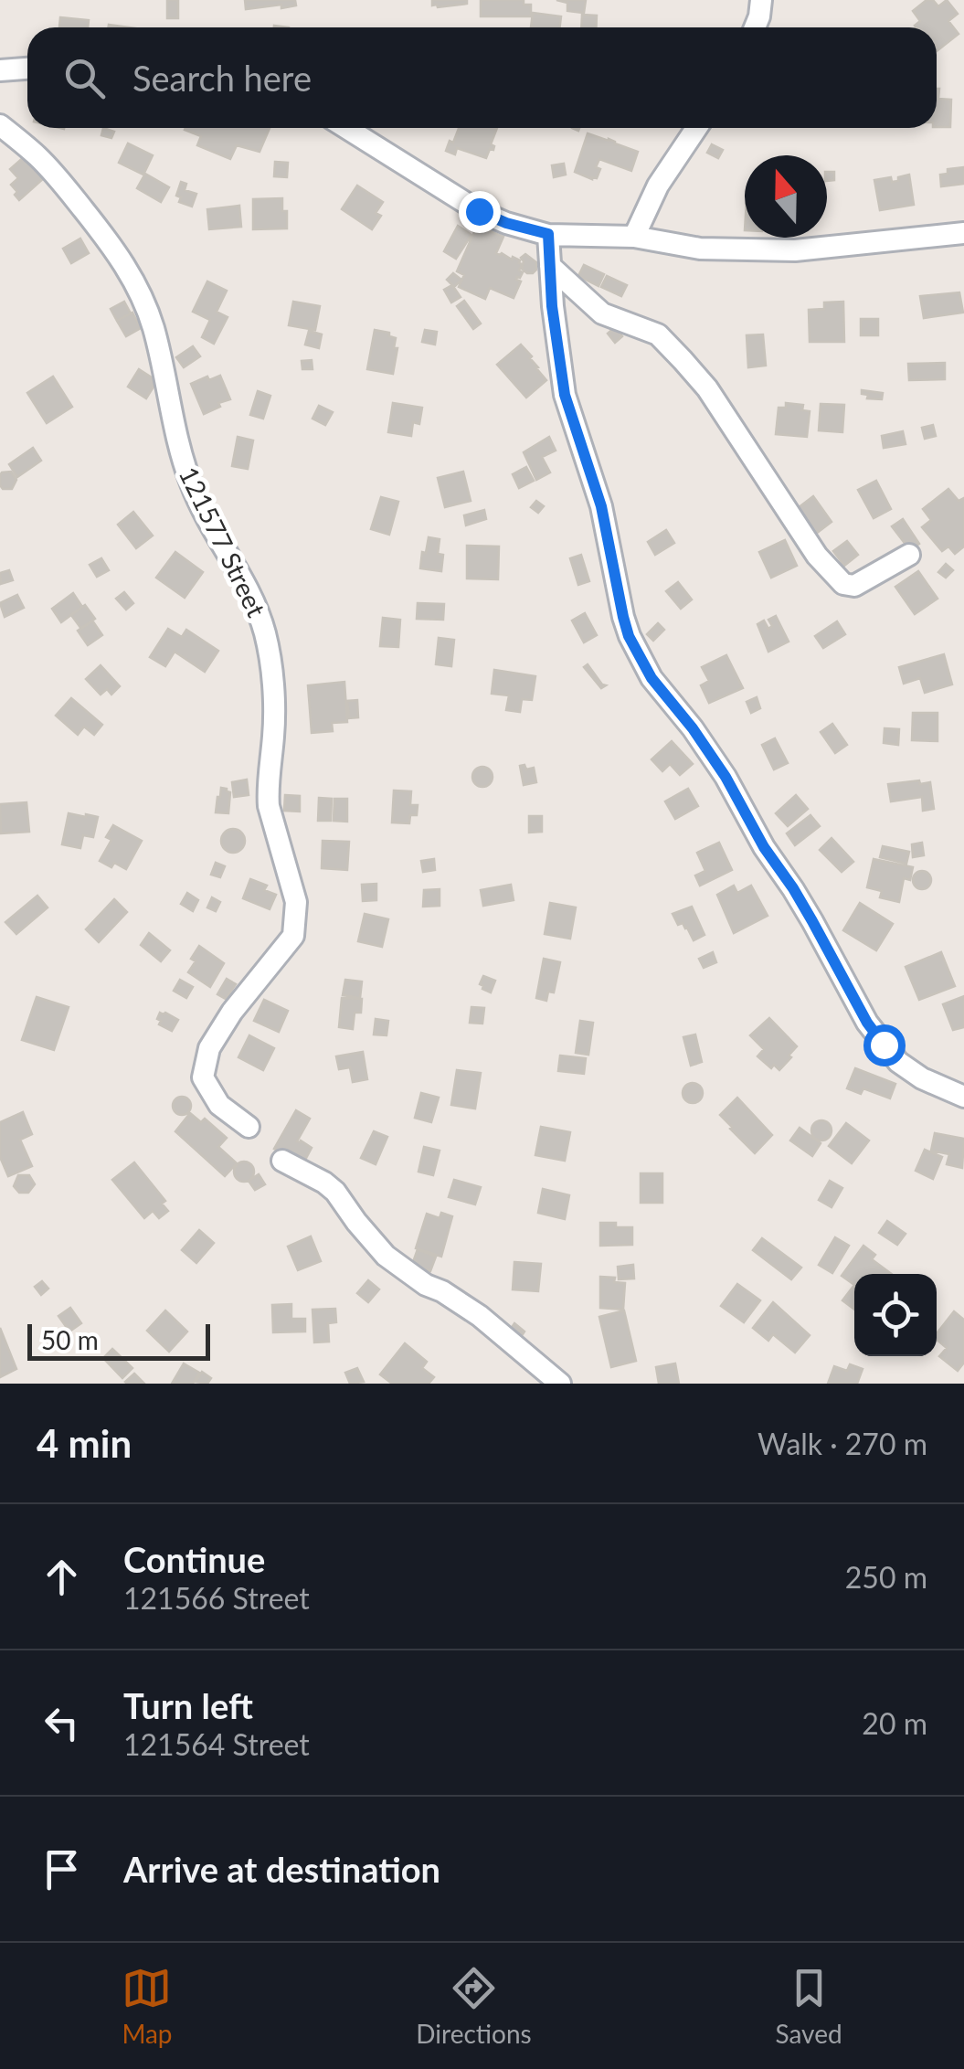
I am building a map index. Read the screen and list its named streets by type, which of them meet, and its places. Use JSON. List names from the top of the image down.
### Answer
{
  "streets": {
    "street": ["121577 Street"]
  },
  "scale_bar": "50 m",
  "north": "top",
  "page": {
    "search": "Search here",
    "scale": "50 m",
    "heading": ["4 min", "Walk · 270 m"],
    "list": [
      ["Continue", "121566 Street", "250 m"],
      ["Turn left", "121564 Street", "20 m"],
      "Arrive at destination"
    ],
    "nav": ["Map", "Directions", "Saved"]
  }
}
